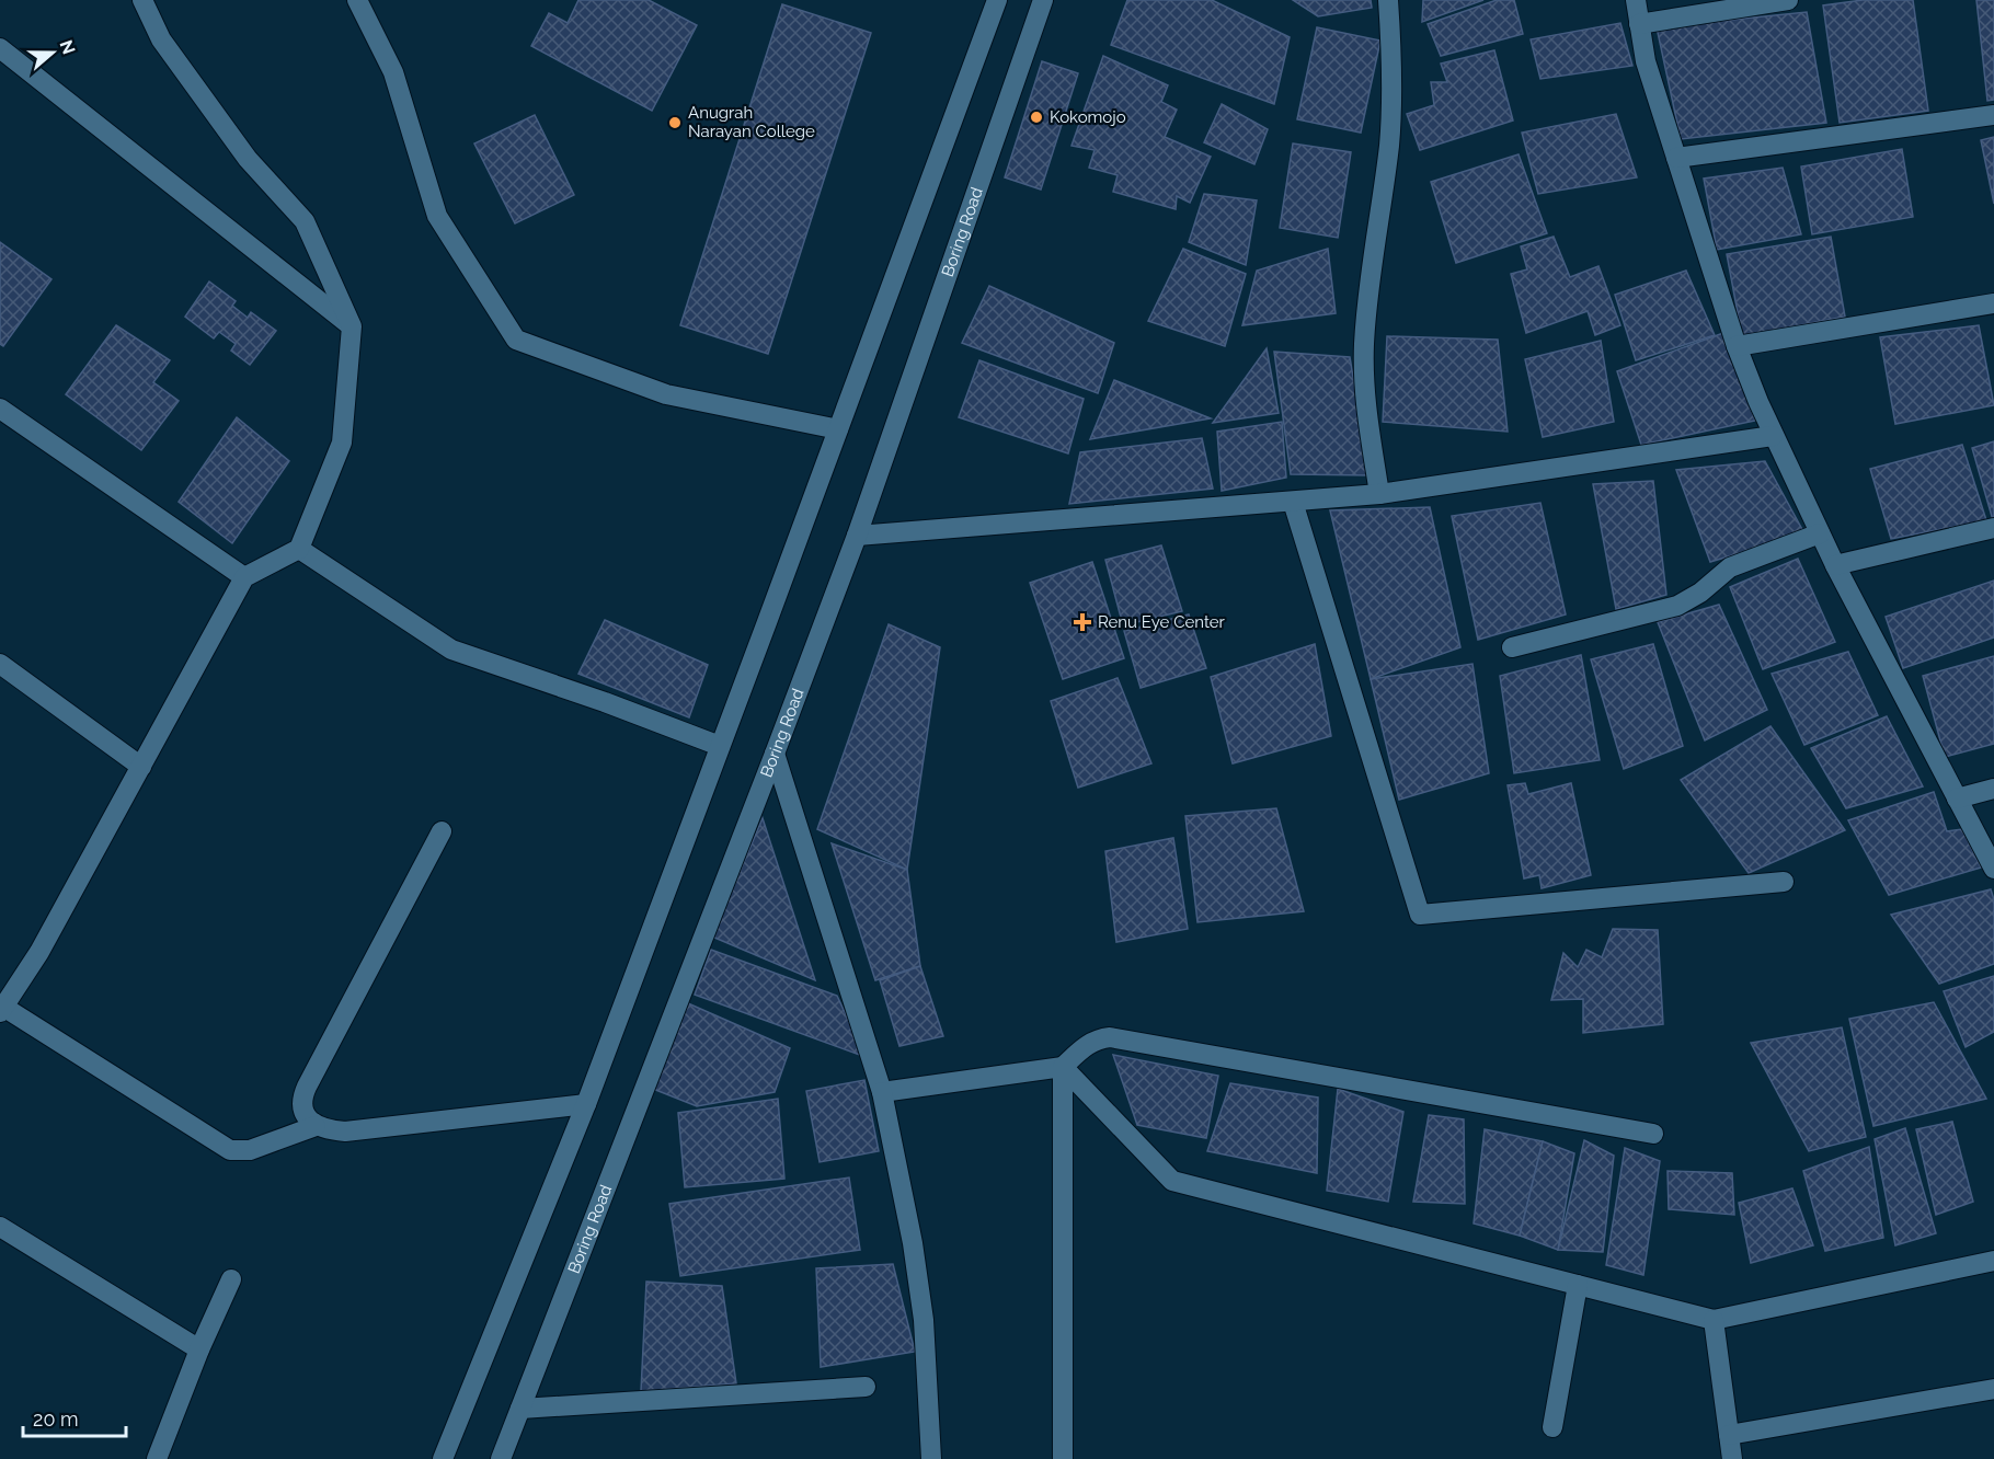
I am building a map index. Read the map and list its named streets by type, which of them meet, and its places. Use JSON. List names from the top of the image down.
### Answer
{
  "streets": {
    "street": ["Boring Road"]
  },
  "places": {
    "other": ["Kokomojo", "Anugrah Narayan College"],
    "health": ["Renu Eye Center"]
  },
  "scale_bar": "20 m",
  "north": "right"
}
